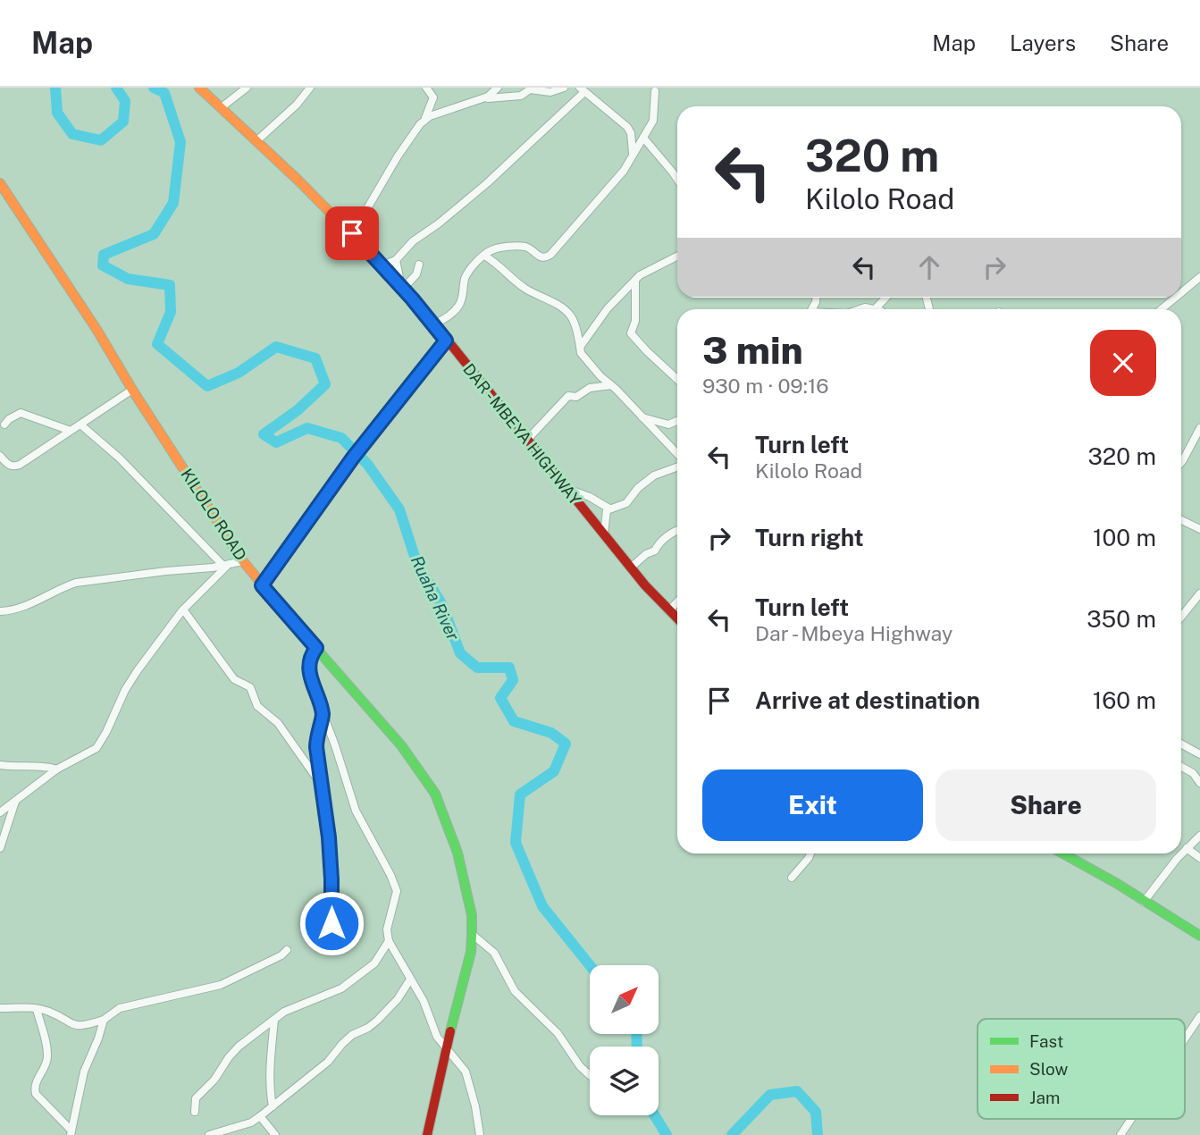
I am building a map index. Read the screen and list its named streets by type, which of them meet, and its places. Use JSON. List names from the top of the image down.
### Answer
{
  "streets": {
    "main road": ["DAR - MBEYA HIGHWAY", "KILOLO ROAD"]
  },
  "water": ["Ruaha River"],
  "legend": ["Fast", "Slow", "Jam"],
  "north": "top right",
  "page": {
    "header": "Map",
    "nav": ["Map", "Layers", "Share"],
    "turn": ["320 m", "Kilolo Road"],
    "heading": ["3 min", "930 m · 09:16"],
    "list": [
      {
        "name": "Turn left",
        "note": "Kilolo Road",
        "value": "320 m"
      },
      {
        "name": "Turn right",
        "value": "100 m"
      },
      {
        "name": "Turn left",
        "note": "Dar - Mbeya Highway",
        "value": "350 m"
      },
      {
        "name": "Arrive at destination",
        "value": "160 m"
      }
    ],
    "buttons": ["Exit", "Share"]
  }
}
